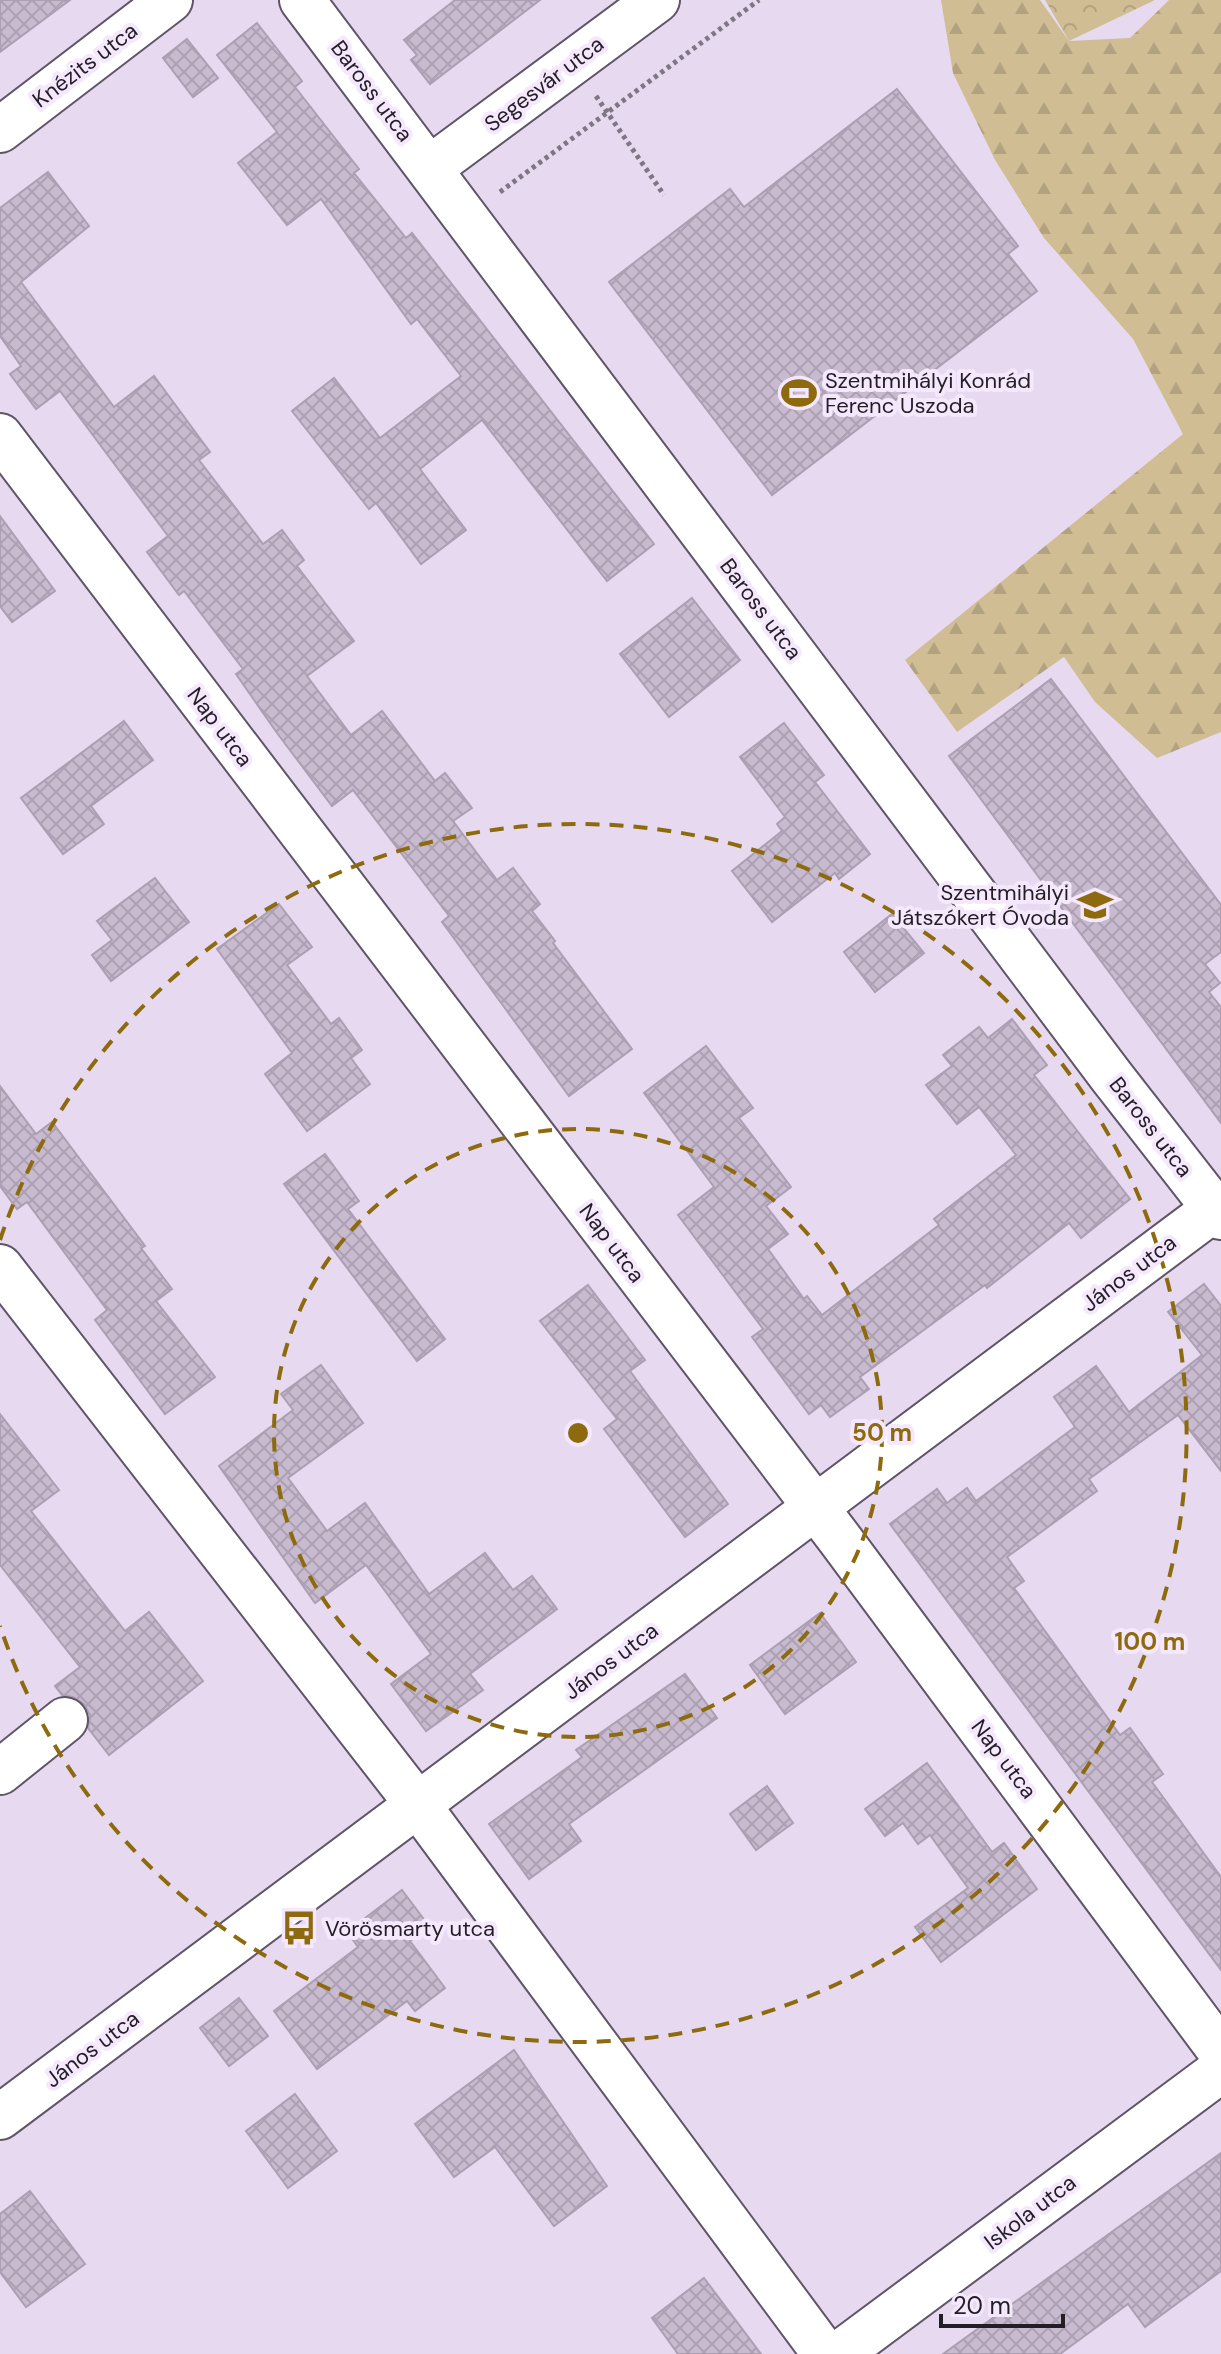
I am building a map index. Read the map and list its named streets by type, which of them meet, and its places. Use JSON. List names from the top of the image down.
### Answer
{
  "streets": {
    "street": [
      "Knézits utca",
      "Segesvár utca",
      "Baross utca",
      "Nap utca",
      "János utca",
      "Iskola utca"
    ]
  },
  "crossings": [
    ["Segesvár utca", "Baross utca"],
    ["Baross utca", "János utca"],
    ["Nap utca", "János utca"]
  ],
  "places": {
    "sports": ["Szentmihályi Konrád Ferenc Uszoda"],
    "school or university": ["Szentmihályi Játszókert Óvoda"],
    "bus stop": ["Vörösmarty utca"]
  },
  "scale_bar": "20 m",
  "rings": ["50 m", "100 m"]
}
